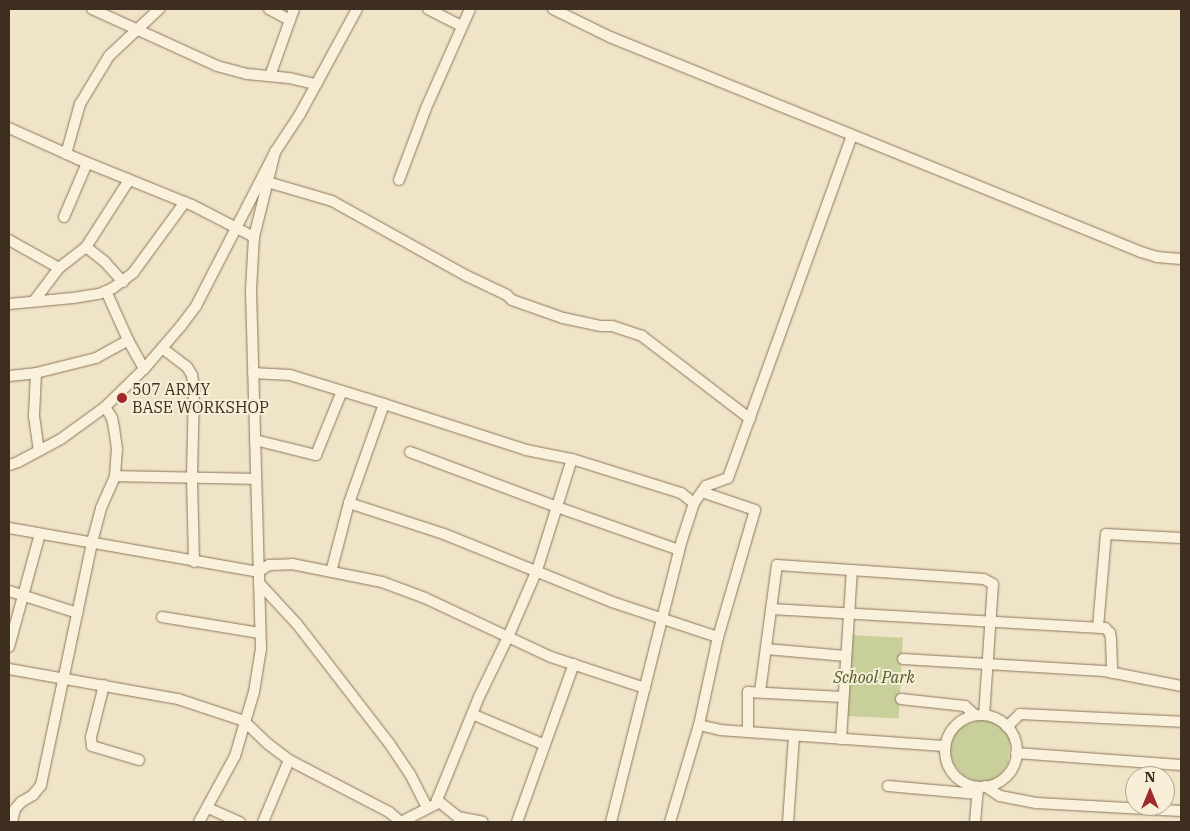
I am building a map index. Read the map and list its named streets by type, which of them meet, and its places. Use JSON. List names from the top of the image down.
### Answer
{
  "parks": ["School Park"],
  "places": ["507 ARMY BASE WORKSHOP"],
  "north": "top"
}
